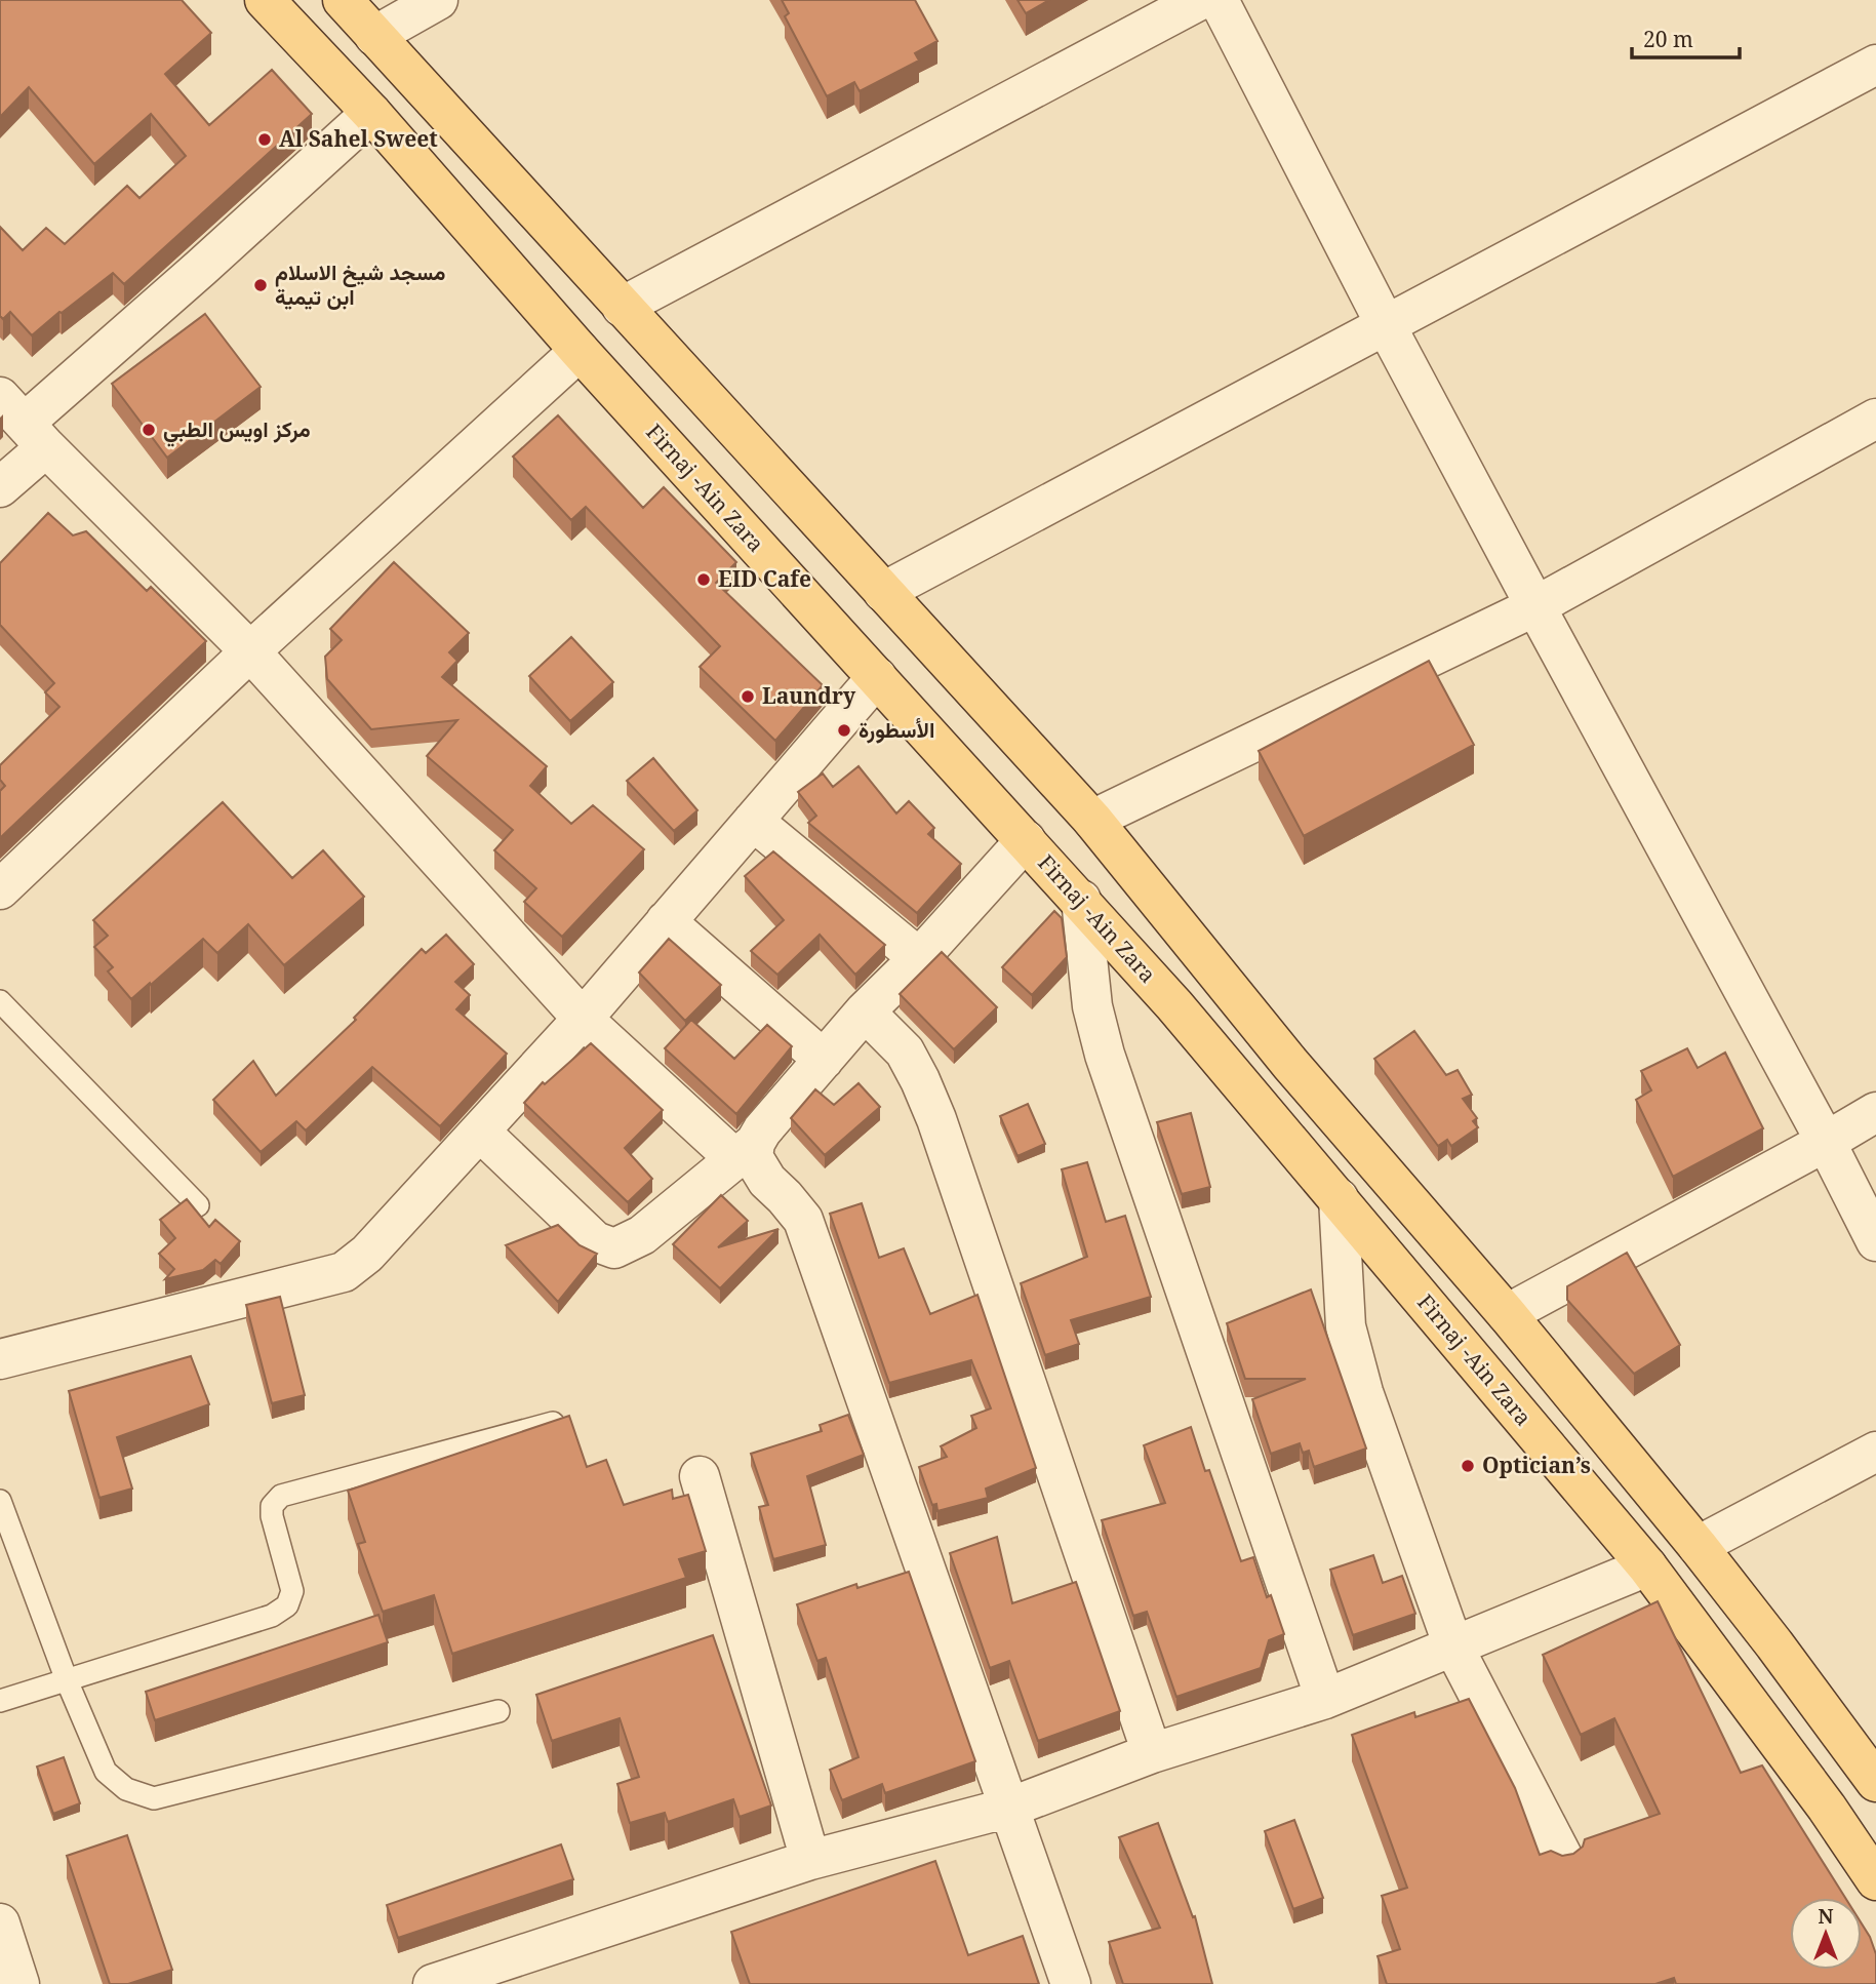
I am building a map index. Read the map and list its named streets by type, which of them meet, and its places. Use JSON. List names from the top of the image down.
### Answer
{
  "streets": {
    "main road": ["Firnaj -Ain Zara"]
  },
  "places": [
    "Al Sahel Sweet",
    "مسجد شيخ الاسلام ابن تيمية",
    "مركز اويس الطبي",
    "EID Cafe",
    "Laundry",
    "الأسطورة",
    "Optician’s"
  ],
  "scale_bar": "20 m",
  "north": "top"
}
